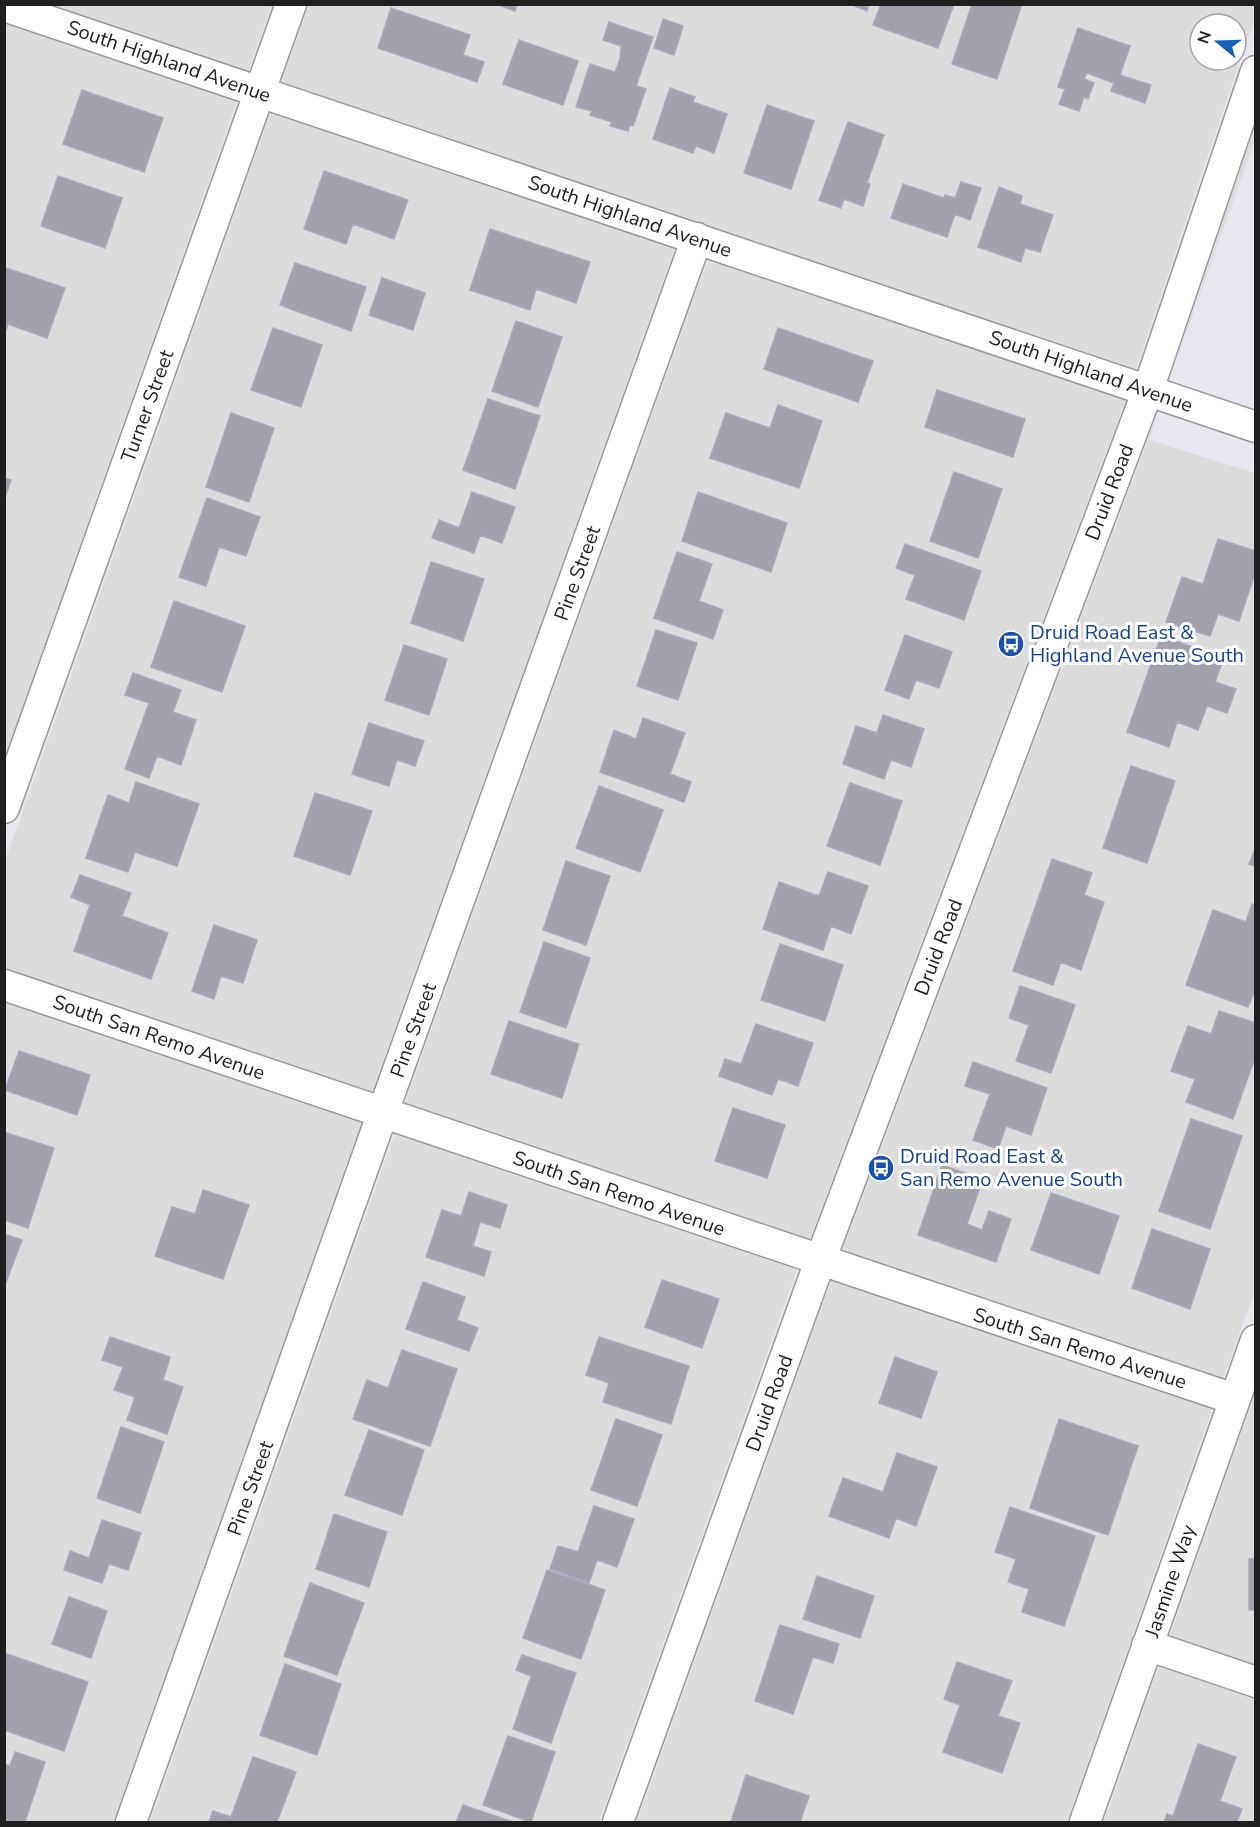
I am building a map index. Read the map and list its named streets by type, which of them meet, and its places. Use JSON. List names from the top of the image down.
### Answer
{
  "streets": {
    "street": [
      "South Highland Avenue",
      "Turner Street",
      "Druid Road",
      "Pine Street",
      "South San Remo Avenue",
      "Jasmine Way"
    ]
  },
  "crossings": [
    ["South Highland Avenue", "Turner Street"],
    ["South Highland Avenue", "Druid Road"],
    ["South Highland Avenue", "Pine Street"],
    ["Druid Road", "South San Remo Avenue"],
    ["Pine Street", "South San Remo Avenue"],
    ["South San Remo Avenue", "Jasmine Way"]
  ],
  "places": {
    "bus stop": ["Druid Road East & Highland Avenue South", "Druid Road East & San Remo Avenue South"]
  },
  "north": "left"
}
